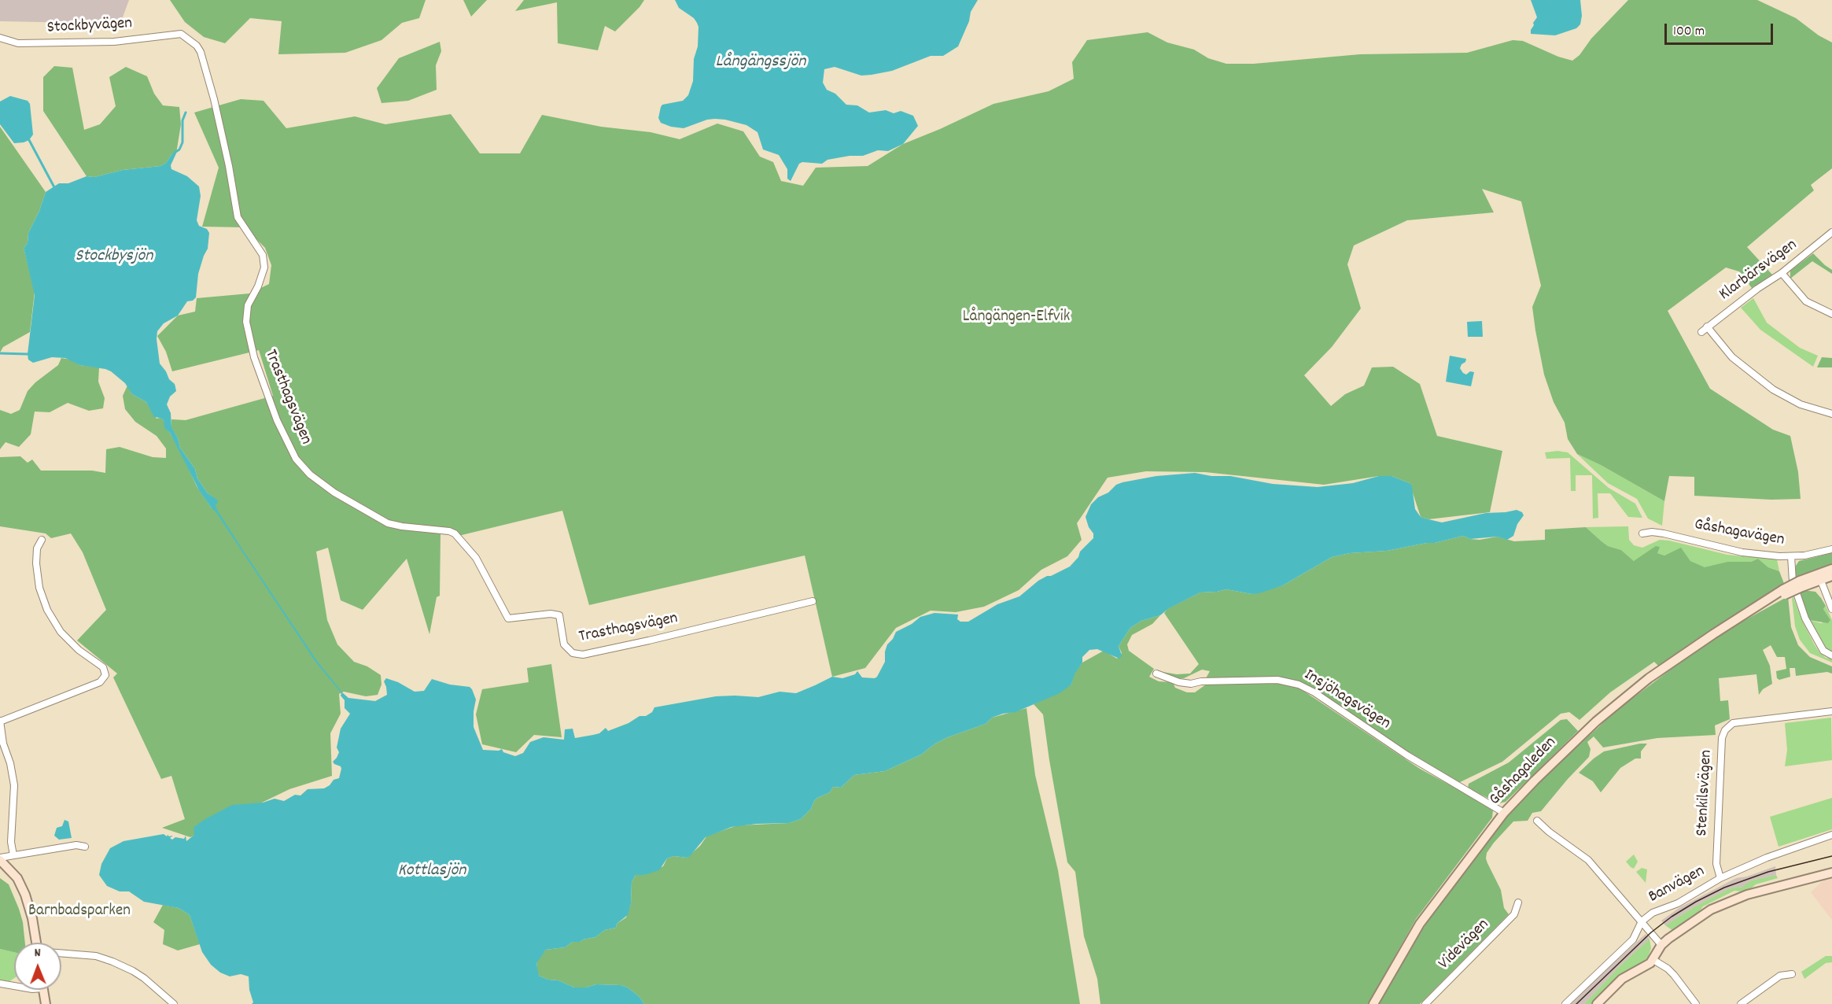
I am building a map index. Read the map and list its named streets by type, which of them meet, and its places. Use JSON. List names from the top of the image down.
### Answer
{
  "streets": {
    "main road": ["Gåshagaleden"],
    "street": [
      "Stockbyvägen",
      "Klarbärsvägen",
      "Trasthagsvägen",
      "Gåshagavägen",
      "Insjöhagsvägen",
      "Stenkilsvägen",
      "Banvägen",
      "Videvägen"
    ]
  },
  "crossings": [
    ["Stockbyvägen", "Trasthagsvägen"],
    ["Insjöhagsvägen", "Gåshagaleden"],
    ["Stenkilsvägen", "Banvägen"]
  ],
  "water": ["Långängssjön", "Stockbysjön", "Kottlasjön"],
  "parks": ["Långängen-Elfvik", "Barnbadsparken"],
  "scale_bar": "100 m",
  "north": "top"
}
